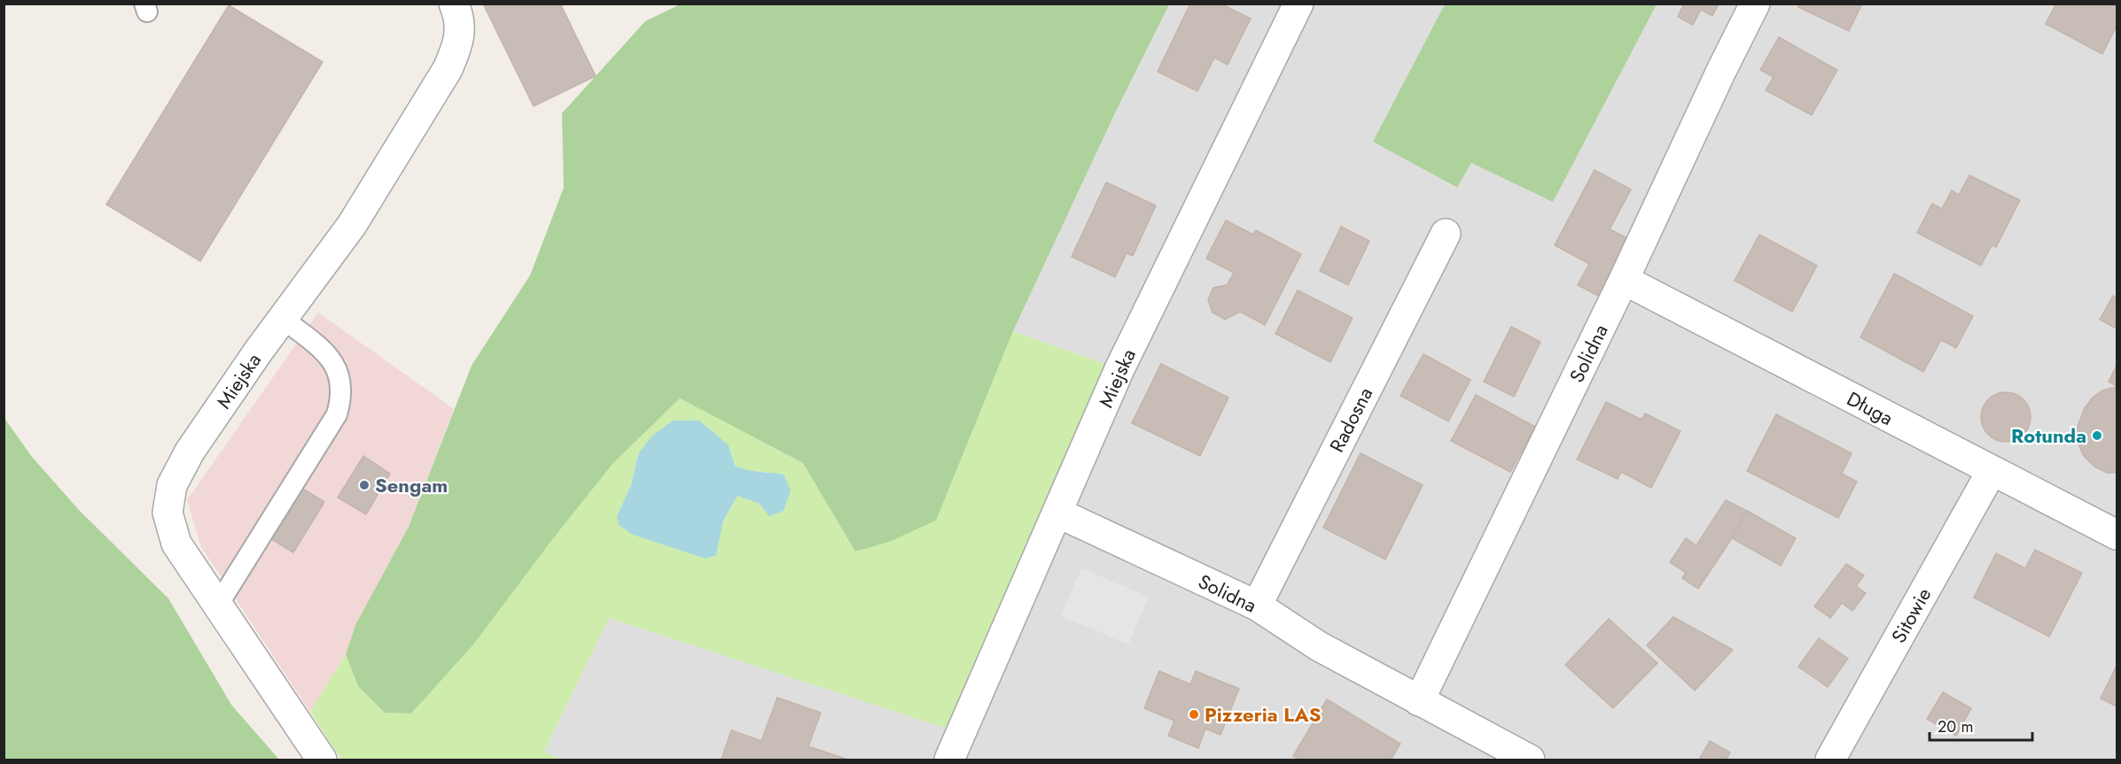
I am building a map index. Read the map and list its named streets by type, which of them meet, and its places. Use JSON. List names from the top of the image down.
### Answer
{
  "streets": {
    "street": [
      "Solidna",
      "Miejska",
      "Długa",
      "Radosna",
      "Sitowie"
    ]
  },
  "crossings": [
    ["Solidna", "Miejska"],
    ["Solidna", "Długa"],
    ["Solidna", "Radosna"],
    ["Długa", "Sitowie"]
  ],
  "places": ["Rotunda", "Sengam", "Pizzeria LAS"],
  "scale_bar": "20 m"
}
